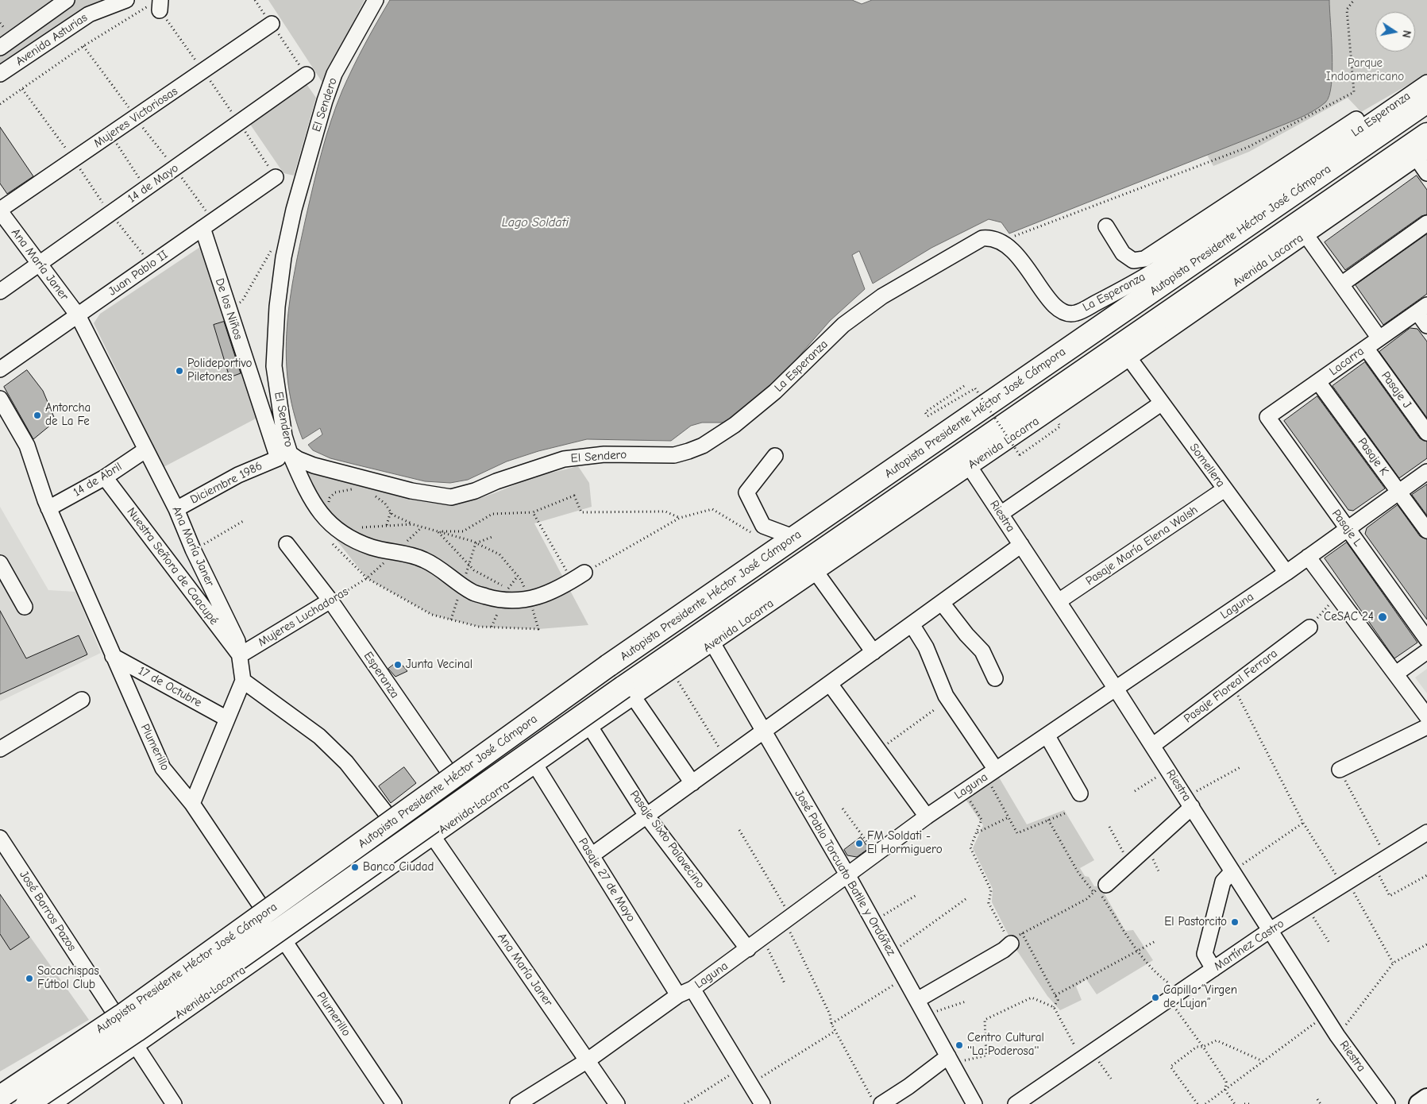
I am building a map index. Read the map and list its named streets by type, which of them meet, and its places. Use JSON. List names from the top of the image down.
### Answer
{
  "streets": {
    "highway": ["Autopista Presidente Héctor José Cámpora"],
    "street": [
      "Avenida Asturias",
      "El Sendero",
      "La Esperanza",
      "Mujeres Victoriosas",
      "14 de Mayo",
      "Avenida Lacarra",
      "Ana María Janer",
      "Juan Pablo II",
      "De los Niños",
      "Lacarra",
      "Pasaje J",
      "Pasaje K",
      "Somellera",
      "14 de Abril",
      "Diciembre 1986",
      "Riestra",
      "Pasaje L",
      "Pasaje María Elena Walsh",
      "Nuestra Señora de Caacupé",
      "Laguna",
      "Mujeres Luchadoras",
      "Esperanza",
      "Pasaje Floreal Ferrara",
      "17 de Octubre",
      "Plumerillo",
      "Pasaje Sixto Palavecino",
      "José Pablo Torcuato Batlle y Ordóñez",
      "Pasaje 27 de Mayo",
      "José Barros Pazos",
      "Martínez Castro"
    ]
  },
  "crossings": [
    ["El Sendero", "La Esperanza"],
    ["El Sendero", "De los Niños"],
    ["El Sendero", "Diciembre 1986"],
    ["La Esperanza", "Autopista Presidente Héctor José Cámpora"],
    ["Mujeres Victoriosas", "Ana María Janer"],
    ["14 de Mayo", "Ana María Janer"],
    ["Autopista Presidente Héctor José Cámpora", "Avenida Lacarra"],
    ["Avenida Lacarra", "Ana María Janer"],
    ["Avenida Lacarra", "Somellera"],
    ["Avenida Lacarra", "Riestra"],
    ["Avenida Lacarra", "Esperanza"],
    ["Avenida Lacarra", "Plumerillo"],
    ["Avenida Lacarra", "Pasaje Sixto Palavecino"],
    ["Avenida Lacarra", "José Pablo Torcuato Batlle y Ordóñez"],
    ["Avenida Lacarra", "Pasaje 27 de Mayo"],
    ["Avenida Lacarra", "José Barros Pazos"],
    ["Ana María Janer", "Juan Pablo II"],
    ["Ana María Janer", "14 de Abril"],
    ["Ana María Janer", "Diciembre 1986"],
    ["Ana María Janer", "Nuestra Señora de Caacupé"],
    ["Ana María Janer", "Laguna"],
    ["Ana María Janer", "Mujeres Luchadoras"],
    ["Juan Pablo II", "De los Niños"],
    ["De los Niños", "Diciembre 1986"],
    ["Lacarra", "Pasaje J"],
    ["Lacarra", "Pasaje K"],
    ["Lacarra", "Pasaje L"],
    ["Pasaje K", "Laguna"],
    ["Somellera", "Pasaje María Elena Walsh"],
    ["Somellera", "Laguna"],
    ["14 de Abril", "Nuestra Señora de Caacupé"],
    ["14 de Abril", "Plumerillo"],
    ["Riestra", "Pasaje María Elena Walsh"],
    ["Riestra", "Laguna"],
    ["Riestra", "Pasaje Floreal Ferrara"],
    ["Riestra", "Martínez Castro"],
    ["Pasaje L", "Laguna"],
    ["Nuestra Señora de Caacupé", "Mujeres Luchadoras"],
    ["Laguna", "Pasaje Sixto Palavecino"],
    ["Laguna", "José Pablo Torcuato Batlle y Ordóñez"],
    ["Laguna", "Pasaje 27 de Mayo"],
    ["Mujeres Luchadoras", "Esperanza"],
    ["17 de Octubre", "Plumerillo"]
  ],
  "water": ["Lago Soldati"],
  "parks": ["Parque Indoamericano"],
  "places": [
    "Polideportivo Piletones",
    "Antorcha de La Fe",
    "CeSAC 24",
    "Junta Vecinal",
    "FM Soldati - El Hormiguero",
    "Banco Ciudad",
    "El Pastorcito",
    "Sacachispas Fútbol Club",
    "Capilla “Virgen de Lujan”",
    "Centro Cultural ''La Poderosa''"
  ],
  "north": "right"
}
